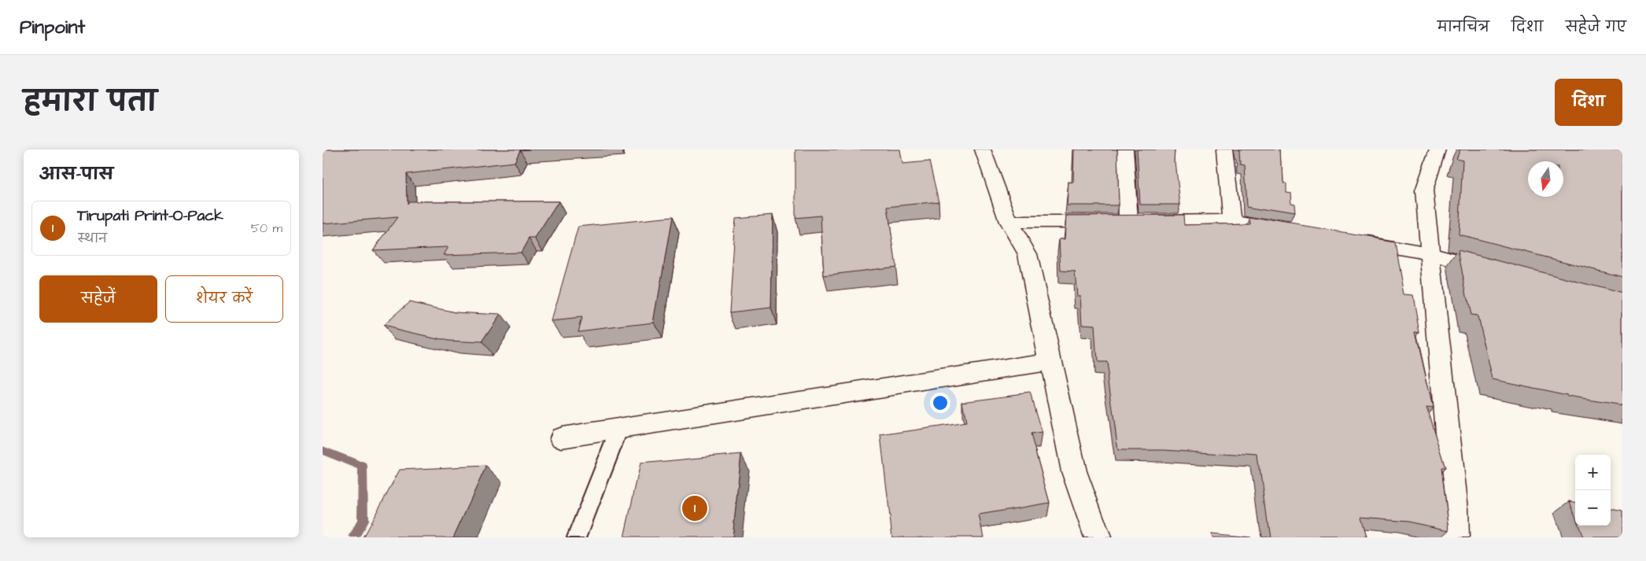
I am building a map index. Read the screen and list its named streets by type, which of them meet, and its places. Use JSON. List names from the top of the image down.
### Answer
{
  "north": "bottom",
  "page": {
    "header": "Pinpoint",
    "nav": ["मानचित्र", "दिशा", "सहेजे गए"],
    "title": "हमारा पता",
    "buttons": [
      "दिशा",
      ["सहेजें", "शेयर करें"]
    ],
    "heading": "आस-पास",
    "list": [
      {
        "mark": "1",
        "name": "Tirupati Print-O-Pack",
        "note": "स्थान",
        "value": "50 m"
      }
    ],
    "map_buttons": ["+", "−"],
    "pins": "1"
  }
}
